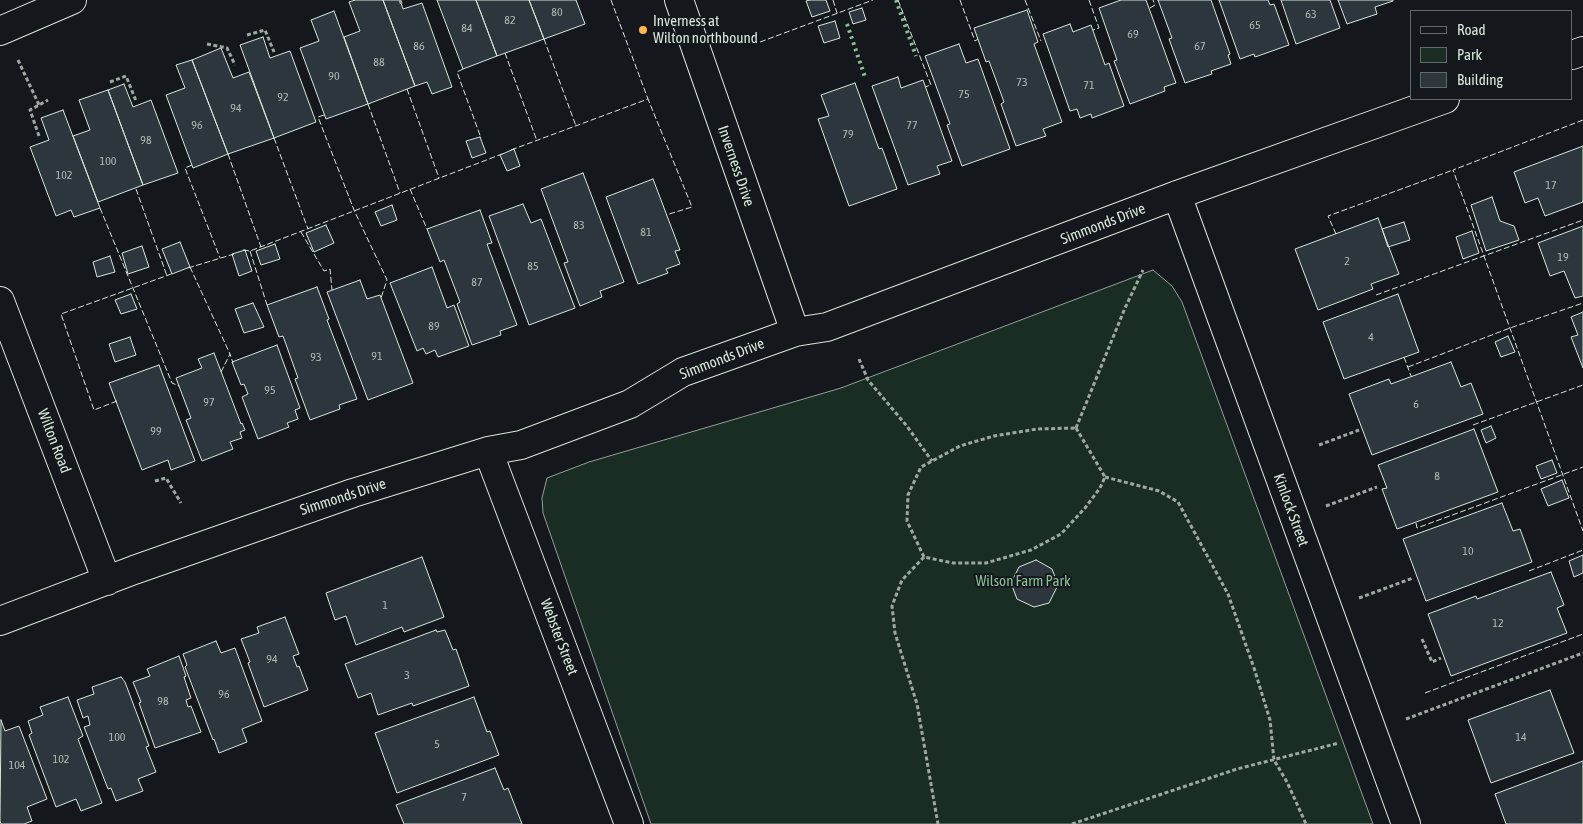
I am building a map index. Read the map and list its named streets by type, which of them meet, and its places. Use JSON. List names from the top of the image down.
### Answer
{
  "streets": {
    "street": [
      "Inverness Drive",
      "Simmonds Drive",
      "Wilton Road",
      "Kinlock Street",
      "Webster Street"
    ]
  },
  "crossings": [
    ["Inverness Drive", "Simmonds Drive"],
    ["Simmonds Drive", "Wilton Road"],
    ["Simmonds Drive", "Kinlock Street"],
    ["Simmonds Drive", "Webster Street"]
  ],
  "parks": ["Wilson Farm Park"],
  "places": ["Inverness at Wilton northbound"],
  "house_numbers": [
    "80",
    "63",
    "82",
    "65",
    "84",
    "69",
    "86",
    "67",
    "88",
    "90",
    "73",
    "71",
    "75",
    "92",
    "94",
    "96",
    "77",
    "79",
    "98",
    "100",
    "102",
    "17",
    "83",
    "81",
    "19",
    "2",
    "85",
    "87",
    "89",
    "4",
    "91",
    "93",
    "95",
    "97",
    "6",
    "99",
    "8",
    "10",
    "1",
    "12",
    "94",
    "3",
    "96",
    "98",
    "100",
    "14",
    "5",
    "102",
    "104",
    "7"
  ],
  "legend": ["Road", "Park", "Building"]
}
